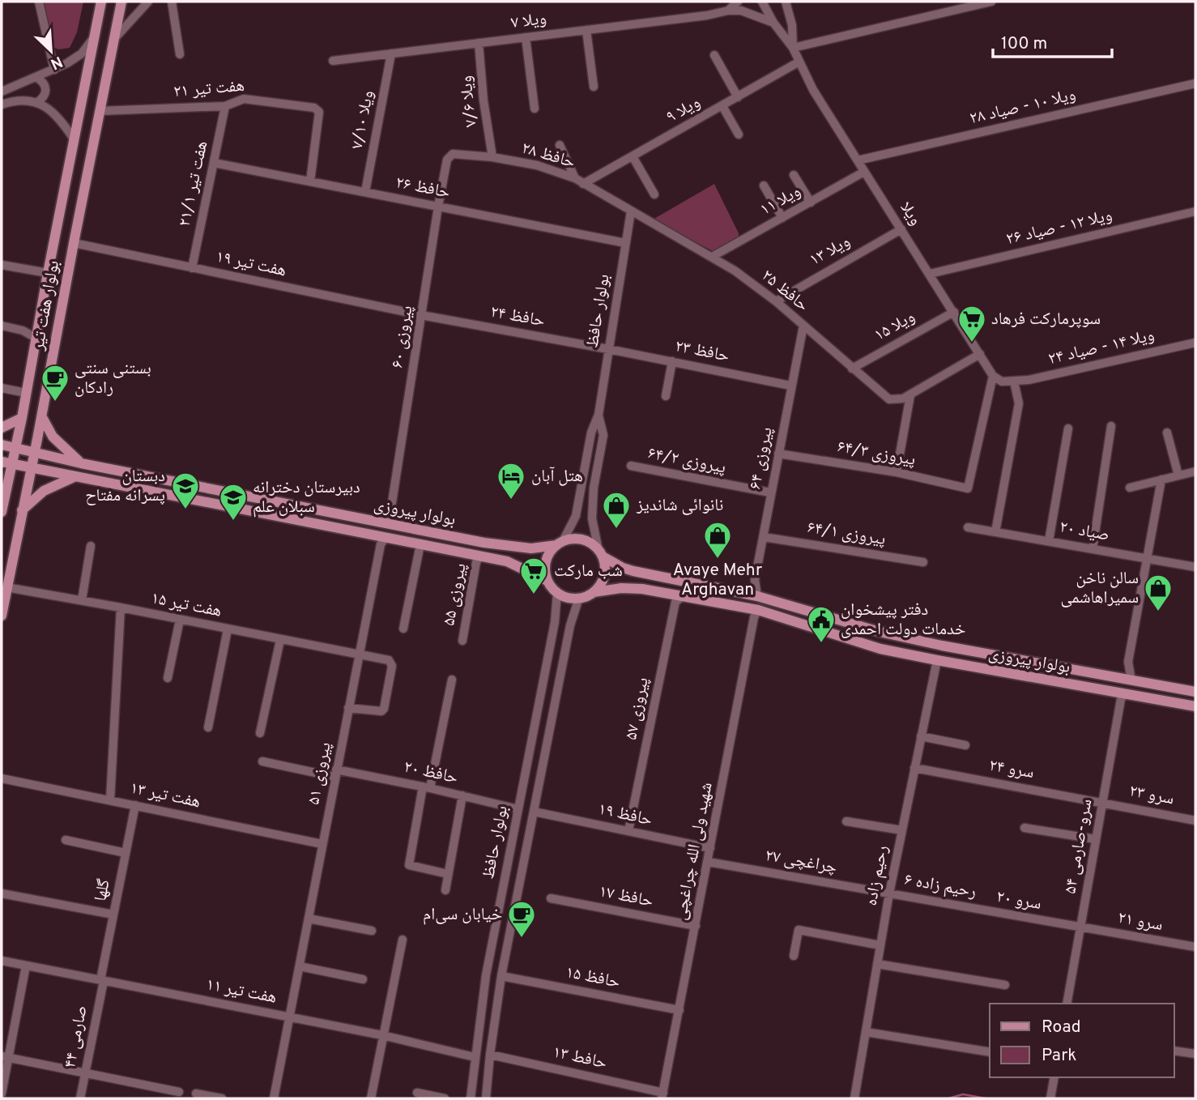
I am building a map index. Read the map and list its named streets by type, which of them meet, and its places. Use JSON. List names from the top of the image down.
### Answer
{
  "streets": {
    "main road": ["بولوار هفت تیر", "بولوار پیروزی"],
    "street": [
      "ویلا ۷",
      "هفت تیر ۲۱",
      "ویلا ۷/۶",
      "ویلا ۱۰ - صیاد ۲۸",
      "ویلا ۹",
      "ویلا ۷/۱۰",
      "حافظ ۲۸",
      "هفت تیر ۲۱/۱",
      "حافظ ۲۶",
      "ویلا ۱۱",
      "ویلا",
      "ویلا ۱۲ - صیاد ۲۶",
      "ویلا ۱۳",
      "هفت تیر ۱۹",
      "حافظ ۲۵",
      "بولوار حافظ",
      "حافظ ۲۴",
      "ویلا ۱۵",
      "پیروزی ۶۰",
      "ویلا ۱۴ - صیاد ۲۴",
      "حافظ ۲۳",
      "پیروزی ۶۴/۳",
      "پیروزی ۶۴",
      "پیروزی ۶۴/۲",
      "صیاد ۲۰",
      "پیروزی ۶۴/۱",
      "پیروزی ۵۵",
      "هفت تیر ۱۵",
      "پیروزی ۵۷",
      "سرو ۲۴",
      "حافظ ۲۰",
      "پیروزی ۵۱",
      "هفت تیر ۱۳",
      "سرو ۲۳",
      "حافظ ۱۹",
      "سرو-صارمی ۵۴",
      "شهید ولی الله چراغچی",
      "چراغچی ۲۷",
      "رحیم زاده",
      "رحیم زاده ۶",
      "گلها",
      "حافظ ۱۷",
      "سرو ۲۰",
      "سرو ۲۱",
      "حافظ ۱۵",
      "هفت تیر ۱۱",
      "صارمی ۴۴",
      "حافط ۱۳"
    ]
  },
  "crossings": [
    ["ویلا ۷", "ویلا ۷/۶"],
    ["ویلا ۷", "ویلا ۷/۱۰"],
    ["هفت تیر ۲۱", "هفت تیر ۲۱/۱"],
    ["هفت تیر ۲۱", "حافظ ۲۶"],
    ["هفت تیر ۲۱", "بولوار هفت تیر"],
    ["ویلا ۷/۶", "حافظ ۲۸"],
    ["ویلا ۱۰ - صیاد ۲۸", "ویلا"],
    ["ویلا ۹", "حافظ ۲۸"],
    ["ویلا ۹", "ویلا"],
    ["ویلا ۷/۱۰", "حافظ ۲۶"],
    ["حافظ ۲۸", "حافظ ۲۵"],
    ["حافظ ۲۸", "بولوار حافظ"],
    ["حافظ ۲۸", "پیروزی ۶۰"],
    ["هفت تیر ۲۱/۱", "حافظ ۲۶"],
    ["هفت تیر ۲۱/۱", "هفت تیر ۱۹"],
    ["حافظ ۲۶", "بولوار حافظ"],
    ["حافظ ۲۶", "پیروزی ۶۰"],
    ["ویلا ۱۱", "ویلا"],
    ["ویلا ۱۱", "حافظ ۲۵"],
    ["ویلا", "ویلا ۱۲ - صیاد ۲۶"],
    ["ویلا", "ویلا ۱۳"],
    ["ویلا", "ویلا ۱۵"],
    ["ویلا", "پیروزی ۶۴/۳"],
    ["ویلا ۱۳", "حافظ ۲۵"],
    ["هفت تیر ۱۹", "بولوار هفت تیر"],
    ["هفت تیر ۱۹", "حافظ ۲۴"],
    ["هفت تیر ۱۹", "پیروزی ۶۰"],
    ["حافظ ۲۵", "بولوار حافظ"],
    ["حافظ ۲۵", "ویلا ۱۵"],
    ["حافظ ۲۵", "پیروزی ۶۴"],
    ["بولوار هفت تیر", "بولوار پیروزی"],
    ["بولوار هفت تیر", "هفت تیر ۱۵"],
    ["بولوار حافظ", "حافظ ۲۴"],
    ["بولوار حافظ", "حافظ ۲۳"],
    ["بولوار حافظ", "بولوار پیروزی"],
    ["بولوار حافظ", "حافظ ۲۰"],
    ["بولوار حافظ", "حافظ ۱۹"],
    ["بولوار حافظ", "حافظ ۱۵"],
    ["بولوار حافظ", "هفت تیر ۱۱"],
    ["بولوار حافظ", "حافط ۱۳"],
    ["حافظ ۲۴", "پیروزی ۶۰"],
    ["حافظ ۲۴", "حافظ ۲۳"],
    ["پیروزی ۶۰", "بولوار پیروزی"],
    ["حافظ ۲۳", "پیروزی ۶۴"],
    ["پیروزی ۶۴/۳", "پیروزی ۶۴"],
    ["پیروزی ۶۴", "پیروزی ۶۴/۲"],
    ["پیروزی ۶۴", "بولوار پیروزی"],
    ["پیروزی ۶۴", "پیروزی ۶۴/۱"],
    ["بولوار پیروزی", "پیروزی ۵۵"],
    ["بولوار پیروزی", "پیروزی ۵۷"],
    ["بولوار پیروزی", "پیروزی ۵۱"],
    ["بولوار پیروزی", "سرو-صارمی ۵۴"],
    ["بولوار پیروزی", "شهید ولی الله چراغچی"],
    ["بولوار پیروزی", "رحیم زاده"],
    ["هفت تیر ۱۵", "پیروزی ۵۱"],
    ["پیروزی ۵۷", "حافظ ۱۹"],
    ["سرو ۲۴", "سرو ۲۳"],
    ["سرو ۲۴", "سرو-صارمی ۵۴"],
    ["سرو ۲۴", "رحیم زاده"],
    ["حافظ ۲۰", "پیروزی ۵۱"],
    ["پیروزی ۵۱", "هفت تیر ۱۳"],
    ["پیروزی ۵۱", "هفت تیر ۱۱"],
    ["هفت تیر ۱۳", "گلها"],
    ["سرو ۲۳", "سرو-صارمی ۵۴"],
    ["حافظ ۱۹", "شهید ولی الله چراغچی"],
    ["سرو-صارمی ۵۴", "سرو ۲۰"],
    ["سرو-صارمی ۵۴", "سرو ۲۱"],
    ["شهید ولی الله چراغچی", "چراغچی ۲۷"],
    ["شهید ولی الله چراغچی", "حافظ ۱۷"],
    ["شهید ولی الله چراغچی", "حافظ ۱۵"],
    ["شهید ولی الله چراغچی", "حافط ۱۳"],
    ["چراغچی ۲۷", "رحیم زاده"],
    ["چراغچی ۲۷", "رحیم زاده ۶"],
    ["رحیم زاده", "رحیم زاده ۶"],
    ["رحیم زاده ۶", "سرو ۲۰"],
    ["گلها", "هفت تیر ۱۱"],
    ["گلها", "صارمی ۴۴"],
    ["سرو ۲۰", "سرو ۲۱"],
    ["هفت تیر ۱۱", "صارمی ۴۴"]
  ],
  "places": {
    "supermarket": ["سوپرمارکت فرهاد", "شب مارکت"],
    "cafe": ["بستنی سنتی رادکان", "خیابان سی‌ام"],
    "hotel": ["هتل آبان"],
    "school or university": ["دبستان پسرانه مفتاح", "دبیرستان دخترانه سبلان علم"],
    "shop": ["نانوائی شاندیز", "Avaye Mehr Arghavan", "سالن ناخن سمیراهاشمی"],
    "public building": ["دفتر پیشخوان خدمات دولت احمدی"]
  },
  "legend": ["Road", "Park"],
  "scale_bar": "100 m",
  "north": "bottom right"
}
